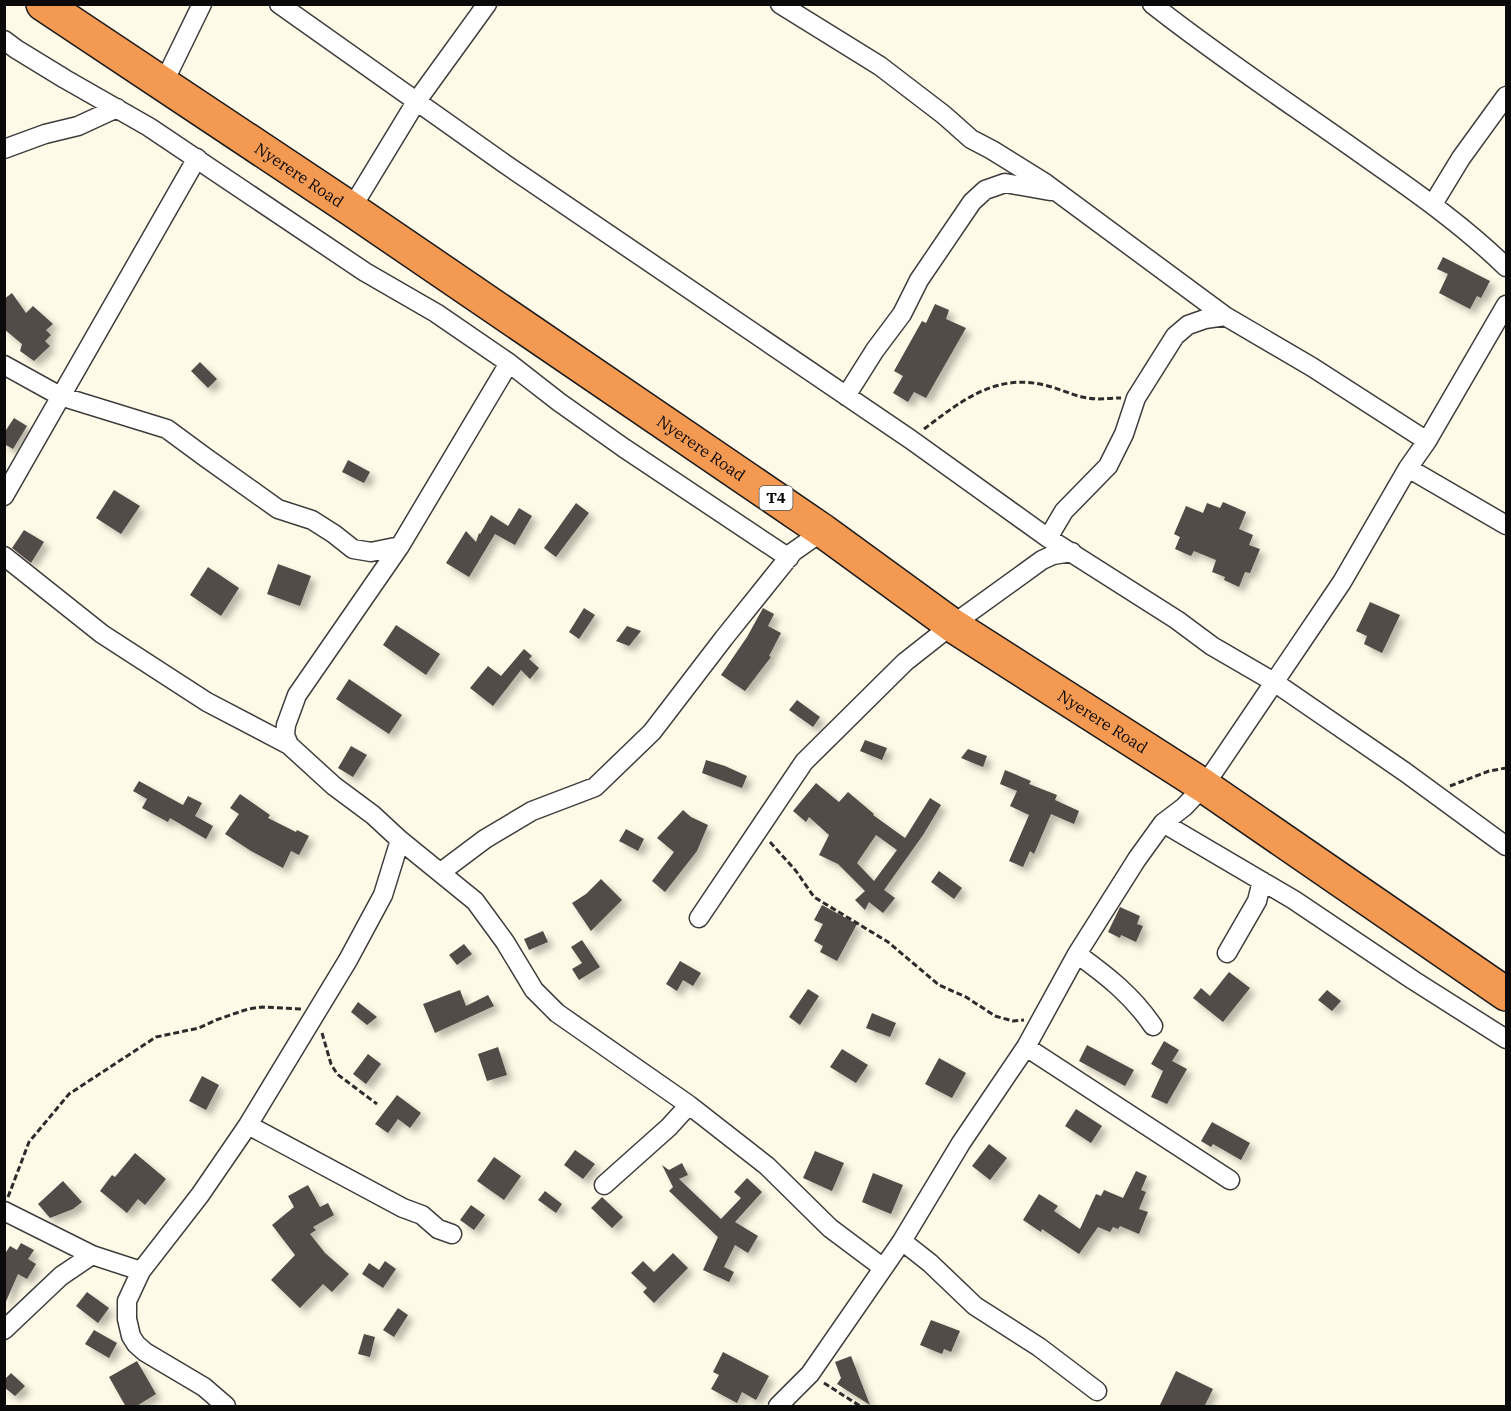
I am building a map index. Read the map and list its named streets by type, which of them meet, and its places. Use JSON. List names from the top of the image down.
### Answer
{
  "streets": {
    "highway": ["Nyerere Road", "T4"]
  }
}
